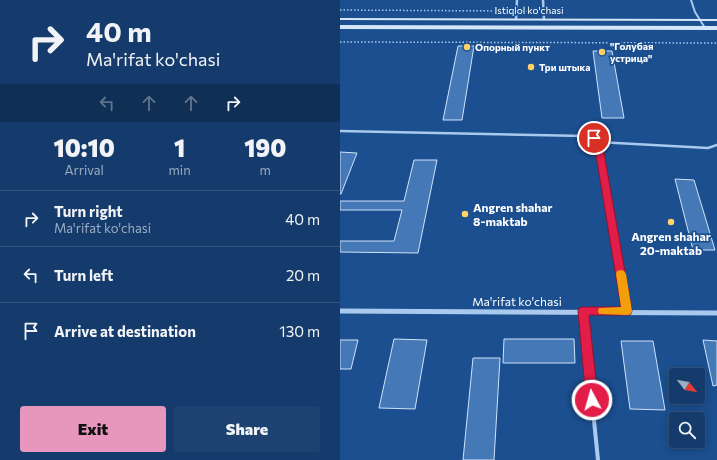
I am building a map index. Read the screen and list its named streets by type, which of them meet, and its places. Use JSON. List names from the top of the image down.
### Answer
{
  "streets": {
    "main road": ["Istiqlol ko'chasi"],
    "street": ["Ma'rifat ko'chasi"]
  },
  "places": [
    "Опорный пункт",
    "\"Голубая устрица\"",
    "Три штыка",
    "Angren shahar 8-maktab",
    "Angren shahar 20-maktab"
  ],
  "north": "bottom right",
  "page": {
    "turn": ["40 m", "Ma'rifat ko'chasi"],
    "eta": [
      "10:10",
      "Arrival",
      "1",
      "min",
      "190",
      "m"
    ],
    "list": [
      {
        "name": "Turn right",
        "note": "Ma'rifat ko'chasi",
        "value": "40 m"
      },
      {
        "name": "Turn left",
        "value": "20 m"
      },
      {
        "name": "Arrive at destination",
        "value": "130 m"
      }
    ],
    "buttons": ["Exit", "Share"]
  }
}
